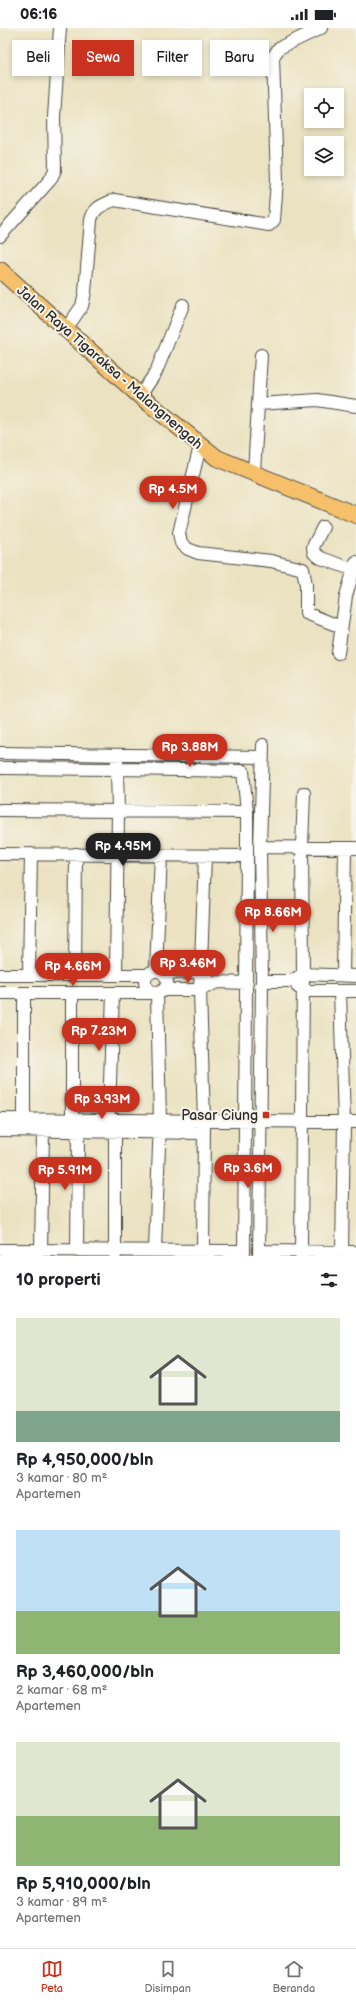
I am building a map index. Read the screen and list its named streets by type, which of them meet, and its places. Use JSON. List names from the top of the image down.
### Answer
{
  "streets": {
    "main road": ["Jalan Raya Tigaraksa - Malangnengah"]
  },
  "places": {
    "transit": ["Pasar Ciung"]
  },
  "page": {
    "status": "06:16",
    "chip": [
      "Beli",
      "Sewa",
      "Filter",
      "Baru"
    ],
    "price": [
      "Rp 4.5M",
      "Rp 3.88M",
      "Rp 4.95M",
      "Rp 8.66M",
      "Rp 3.46M",
      "Rp 4.66M",
      "Rp 7.23M",
      "Rp 3.93M",
      "Rp 3.6M",
      "Rp 5.91M"
    ],
    "heading": "10 properti",
    "list": [
      {
        "name": "Rp 4,950,000/bln",
        "note": "3 kamar · 80 m² · Apartemen"
      },
      {
        "name": "Rp 3,460,000/bln",
        "note": "2 kamar · 68 m² · Apartemen"
      },
      {
        "name": "Rp 5,910,000/bln",
        "note": "3 kamar · 89 m² · Apartemen"
      }
    ],
    "tabs": ["Peta", "Disimpan", "Beranda"]
  }
}
